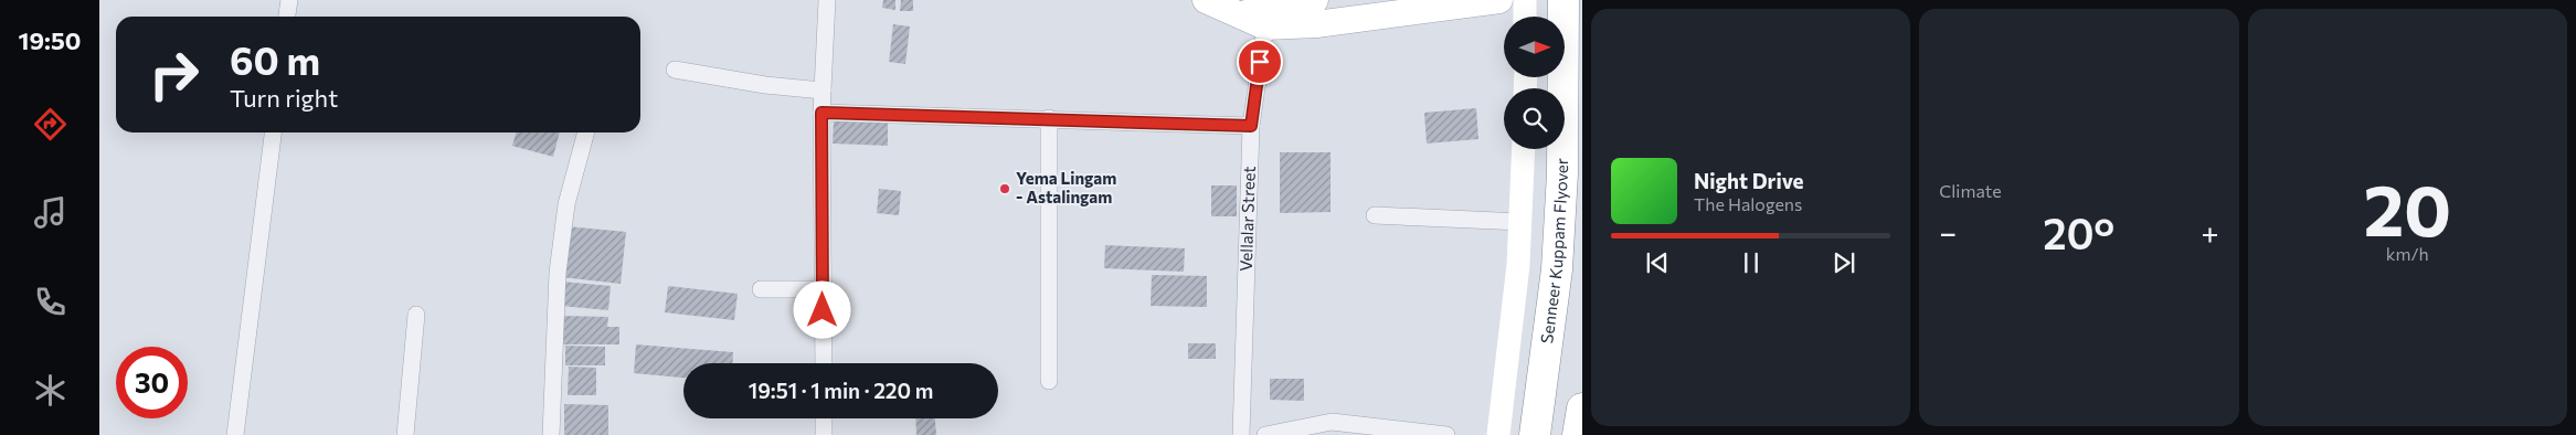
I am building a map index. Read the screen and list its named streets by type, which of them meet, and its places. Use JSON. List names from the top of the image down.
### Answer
{
  "streets": {
    "highway": ["Senneer Kuppam Flyover"],
    "street": ["Vellalar Street"]
  },
  "places": ["Yema Lingam - Astalingam"],
  "north": "right",
  "page": {
    "tabs": "19:50",
    "tile": [
      "Climate",
      ["20", "km/h"]
    ],
    "turn": ["60 m", "Turn right"],
    "song": ["Night Drive", "The Halogens"],
    "heat": ["−", "20°", "+"],
    "limit": "30",
    "trip": "19:51 · 1 min · 220 m"
  }
}
